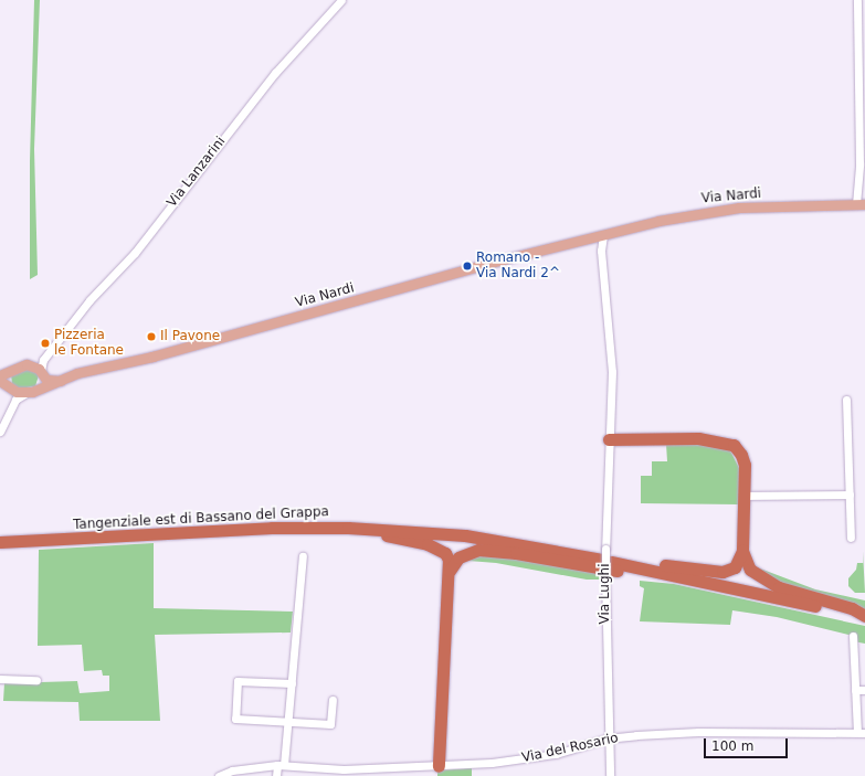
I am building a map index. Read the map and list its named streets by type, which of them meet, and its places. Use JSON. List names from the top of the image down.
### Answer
{
  "streets": {
    "highway": ["Tangenziale est di Bassano del Grappa"],
    "main road": ["Via Nardi"],
    "street": ["Via Lanzarini", "Via Lughi", "Via del Rosario"]
  },
  "crossings": [
    ["Via Lanzarini", "Via Nardi"],
    ["Via Nardi", "Via Lughi"],
    ["Tangenziale est di Bassano del Grappa", "Via Lughi"],
    ["Via Lughi", "Via del Rosario"]
  ],
  "places": ["Romano - Via Nardi 2^", "Il Pavone", "Pizzeria le Fontane"],
  "scale_bar": "100 m"
}
